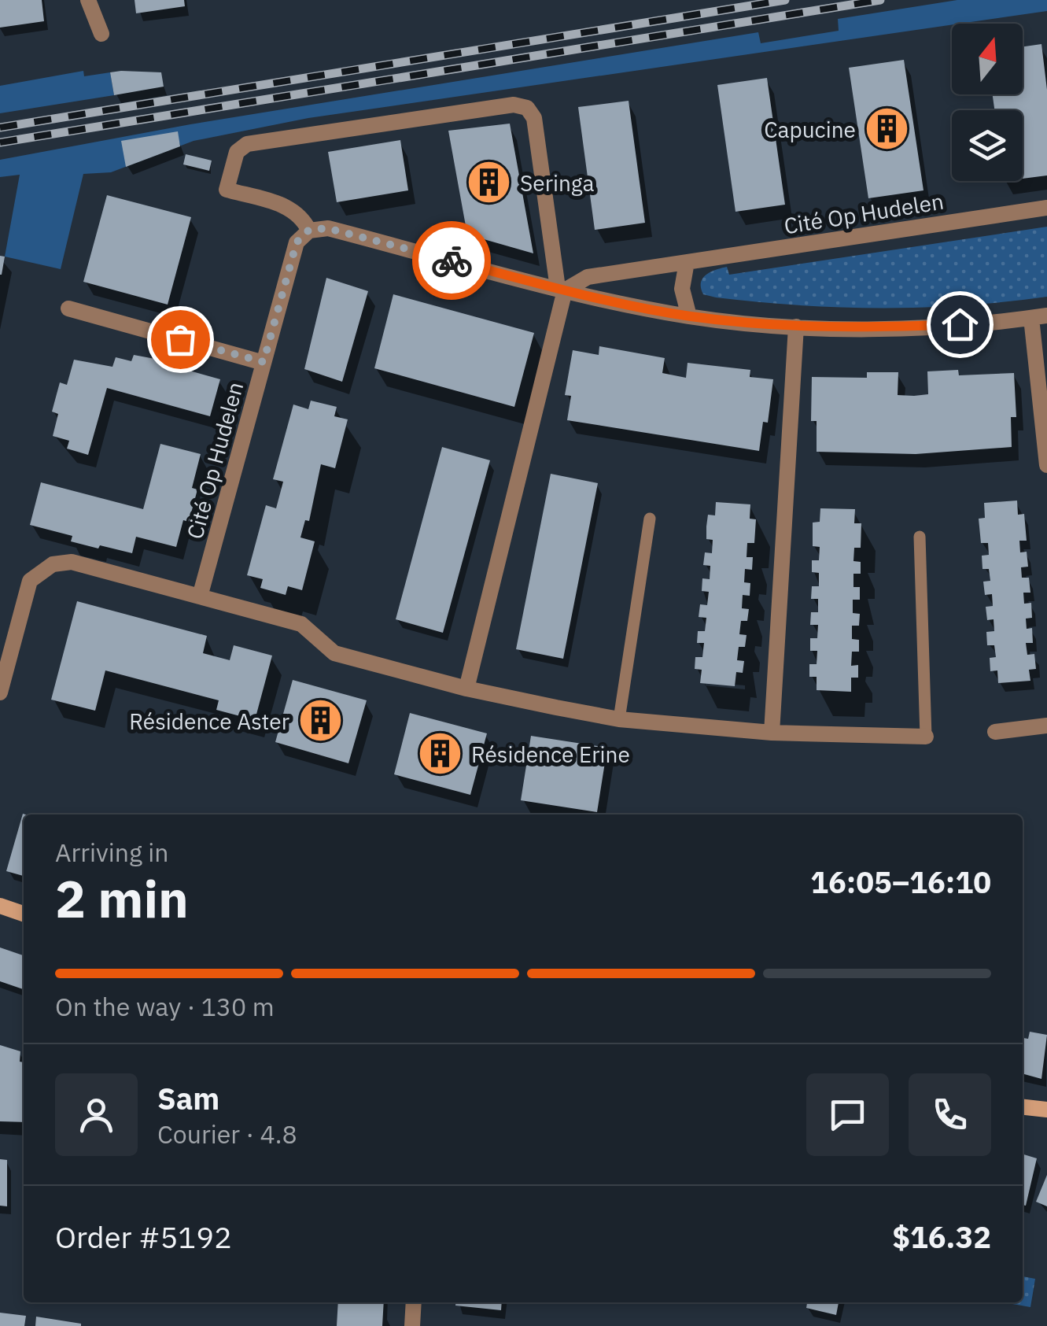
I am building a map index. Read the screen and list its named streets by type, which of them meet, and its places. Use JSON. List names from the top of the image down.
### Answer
{
  "streets": {
    "street": ["Cité Op Hudelen"]
  },
  "places": {
    "building": [
      "Capucine",
      "Seringa",
      "Résidence Aster",
      "Résidence Erine"
    ]
  },
  "north": "top",
  "page": {
    "heading": ["2 min", "Arriving in", "16:05–16:10"],
    "panel": [
      "Sam",
      "Courier · 4.8",
      "Order #5192",
      "$16.32"
    ],
    "bar": "On the way · 130 m"
  }
}
